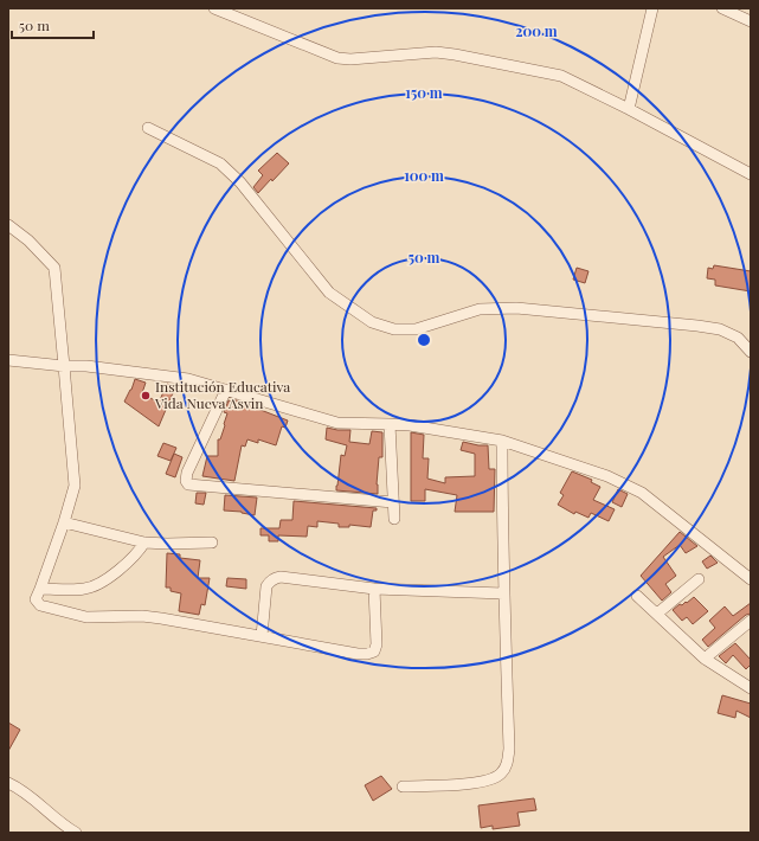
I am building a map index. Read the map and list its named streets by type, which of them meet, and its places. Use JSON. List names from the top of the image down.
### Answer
{
  "places": ["Institución Educativa Vida Nueva Asvin"],
  "scale_bar": "50 m",
  "rings": [
    "200 m",
    "150 m",
    "100 m",
    "50 m"
  ]
}
